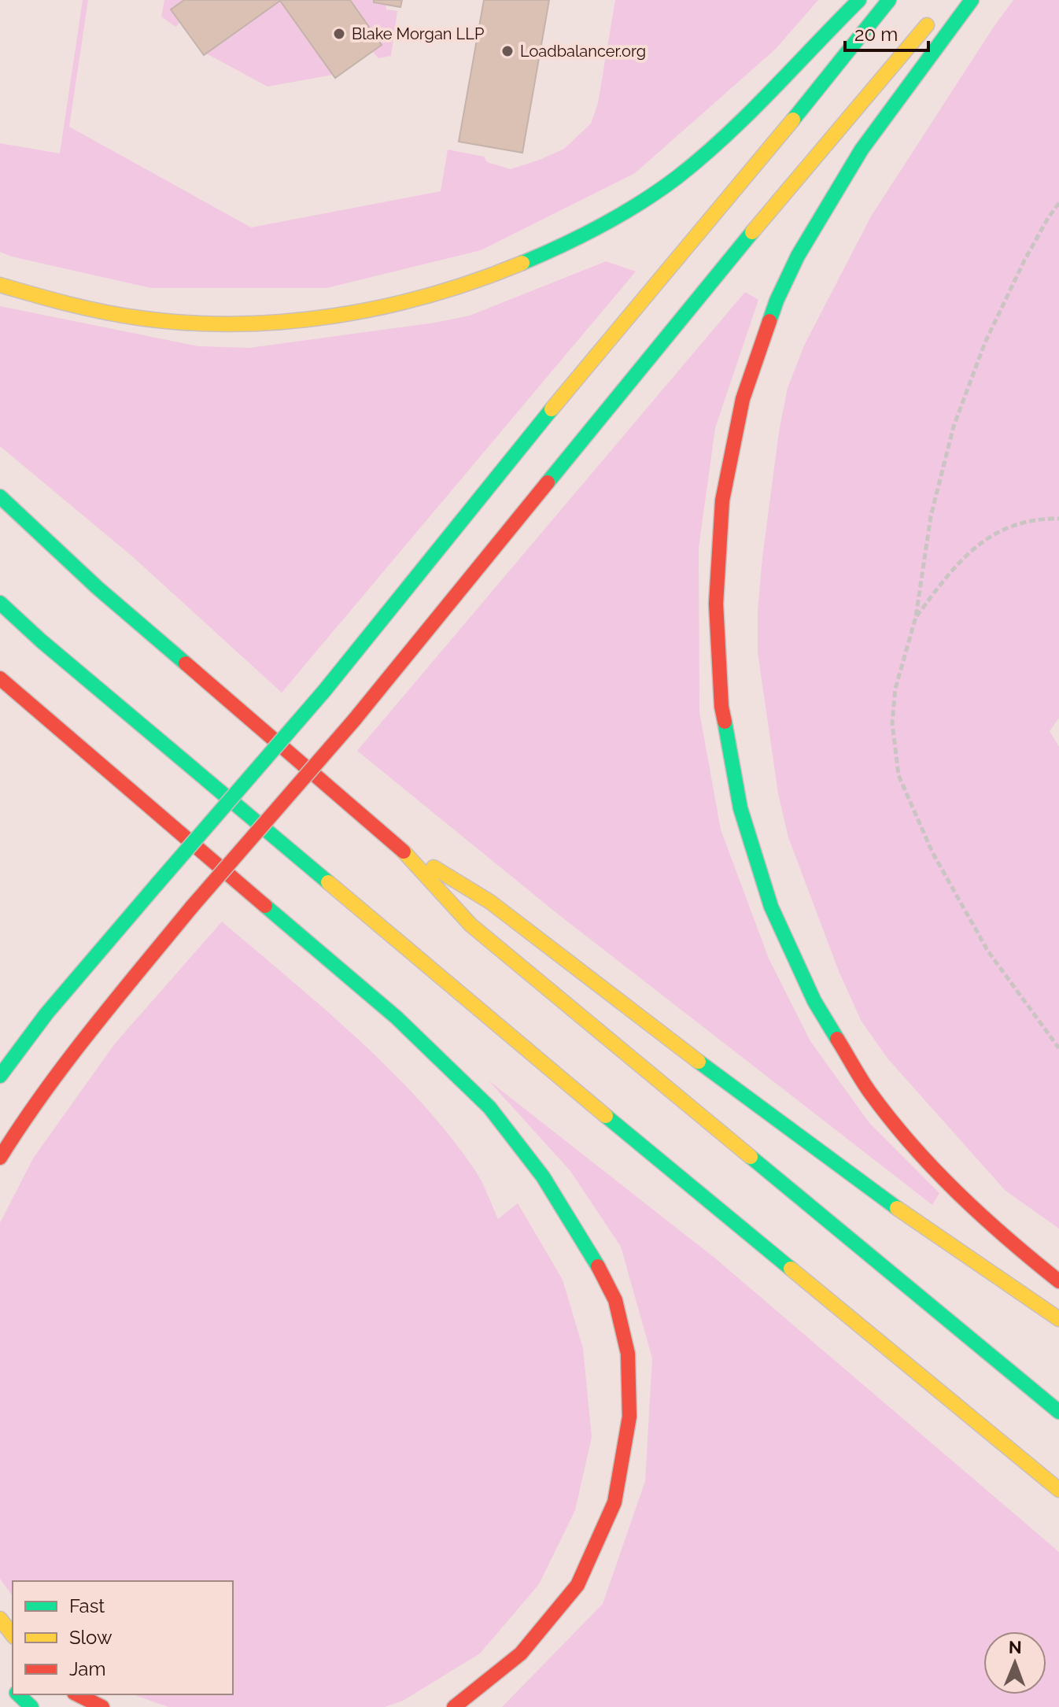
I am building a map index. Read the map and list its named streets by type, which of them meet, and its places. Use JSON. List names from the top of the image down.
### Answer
{
  "places": ["Blake Morgan LLP", "Loadbalancer.org"],
  "legend": ["Fast", "Slow", "Jam"],
  "scale_bar": "20 m",
  "north": "top"
}
